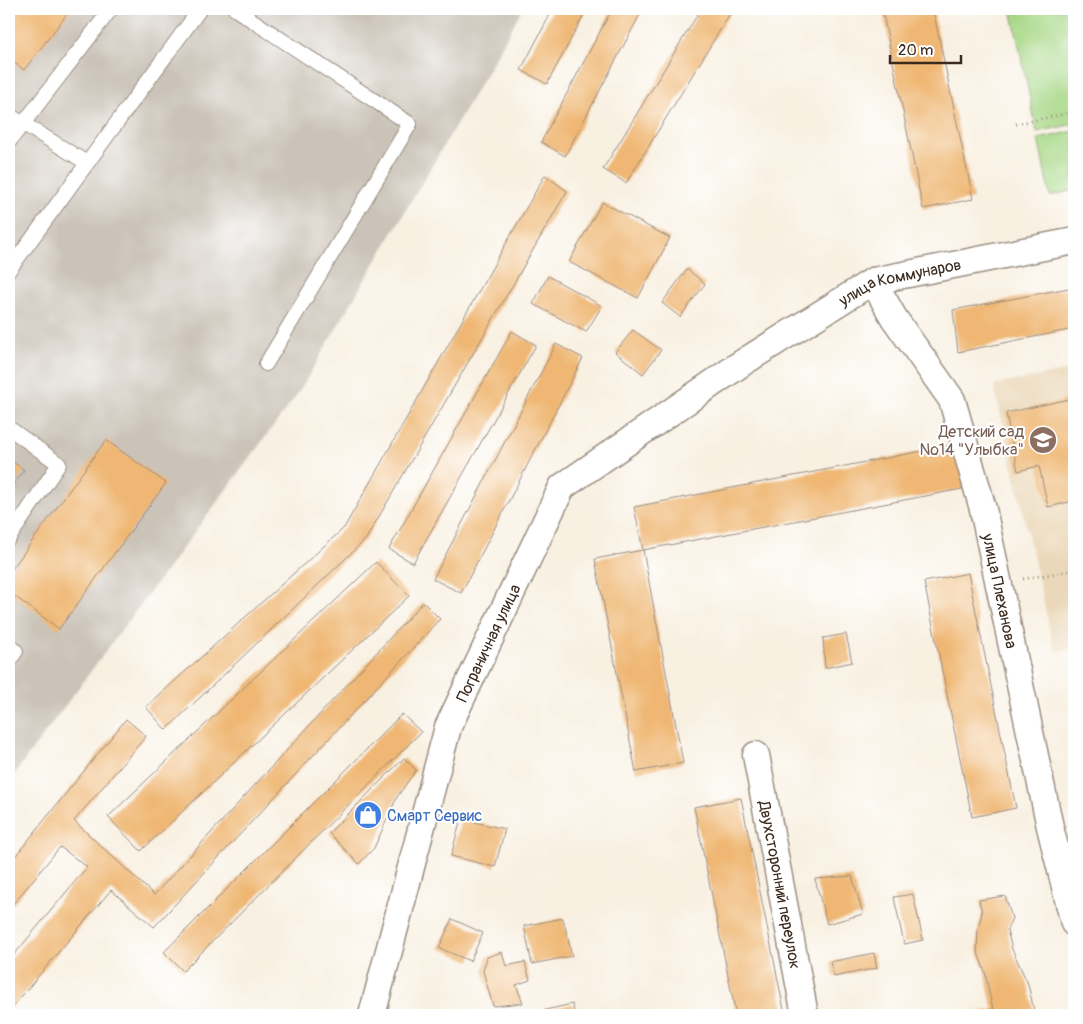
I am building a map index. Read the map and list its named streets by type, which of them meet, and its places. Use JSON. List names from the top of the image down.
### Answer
{
  "streets": {
    "street": [
      "улица Коммунаров",
      "улица Плеханова",
      "Пограничная улица",
      "Двухсторонний переулок"
    ]
  },
  "crossings": [
    ["улица Коммунаров", "улица Плеханова"],
    ["улица Коммунаров", "Пограничная улица"]
  ],
  "places": {
    "school or university": ["Детский сад №14 \"Улыбка\""],
    "shop": ["Смарт Сервис"]
  },
  "scale_bar": "20 m"
}
